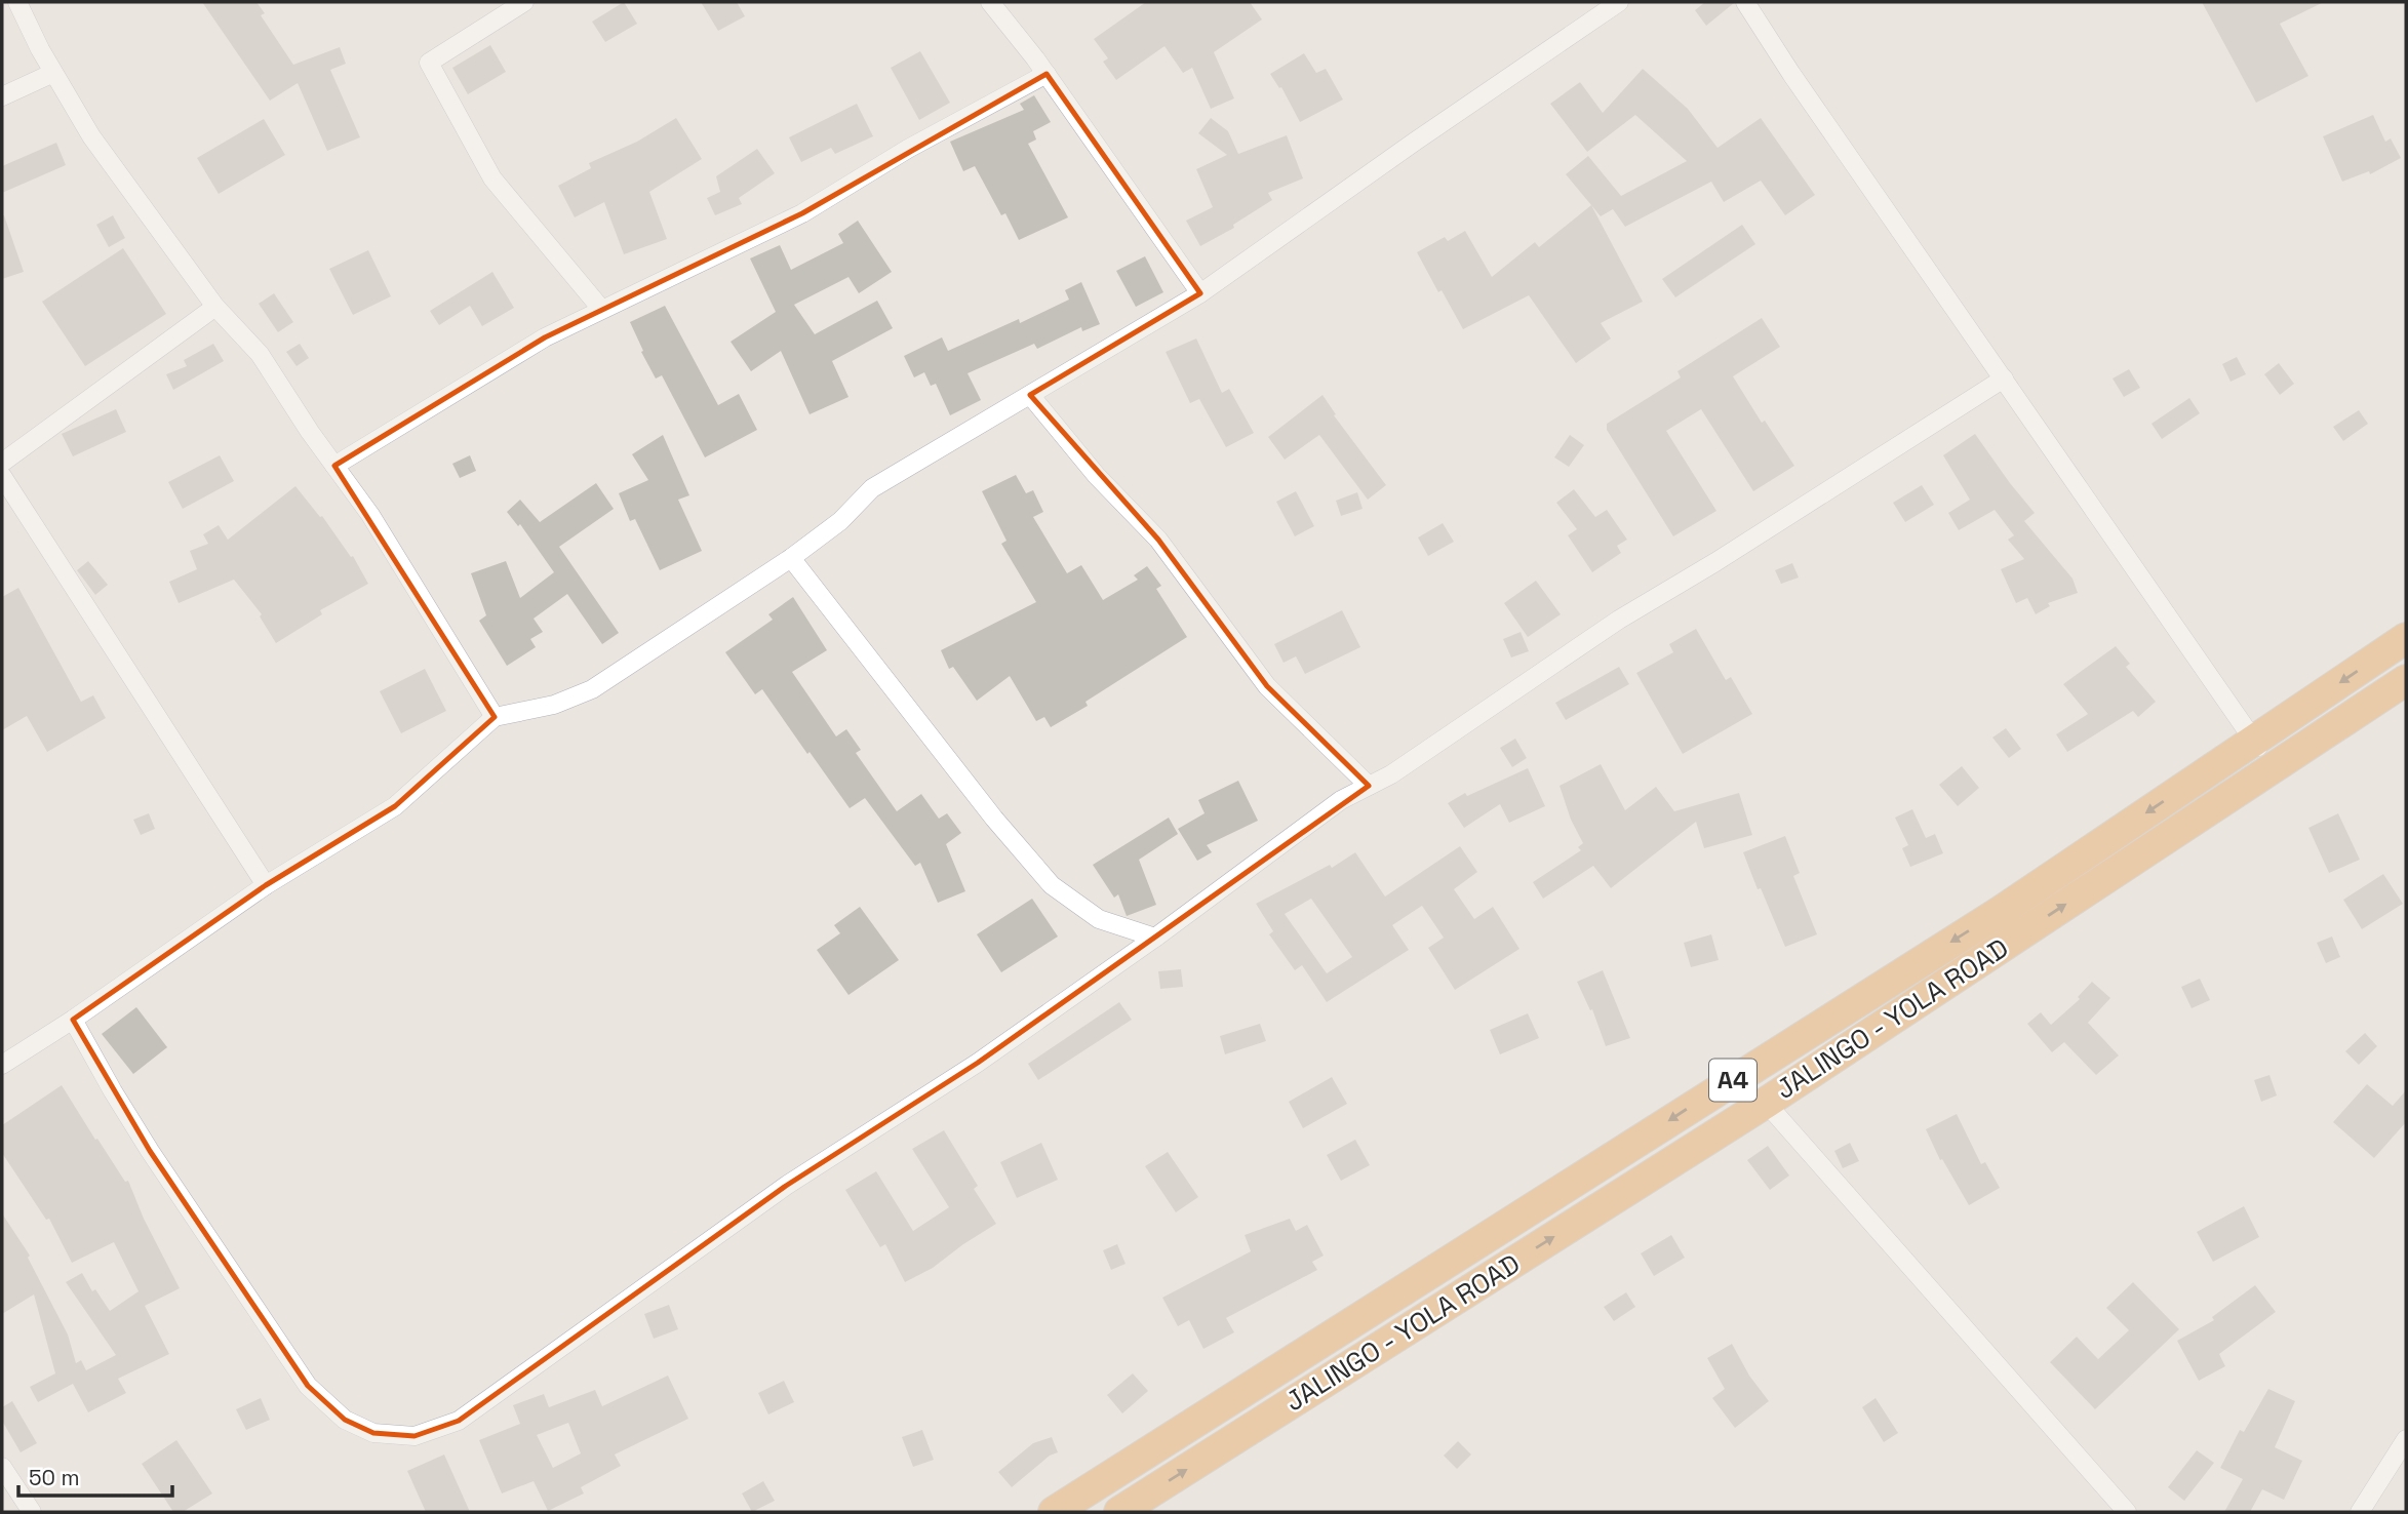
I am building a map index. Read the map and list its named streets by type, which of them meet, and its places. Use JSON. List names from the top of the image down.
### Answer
{
  "streets": {
    "highway": ["JALINGO - YOLA ROAD", "A4"]
  },
  "scale_bar": "50 m"
}
